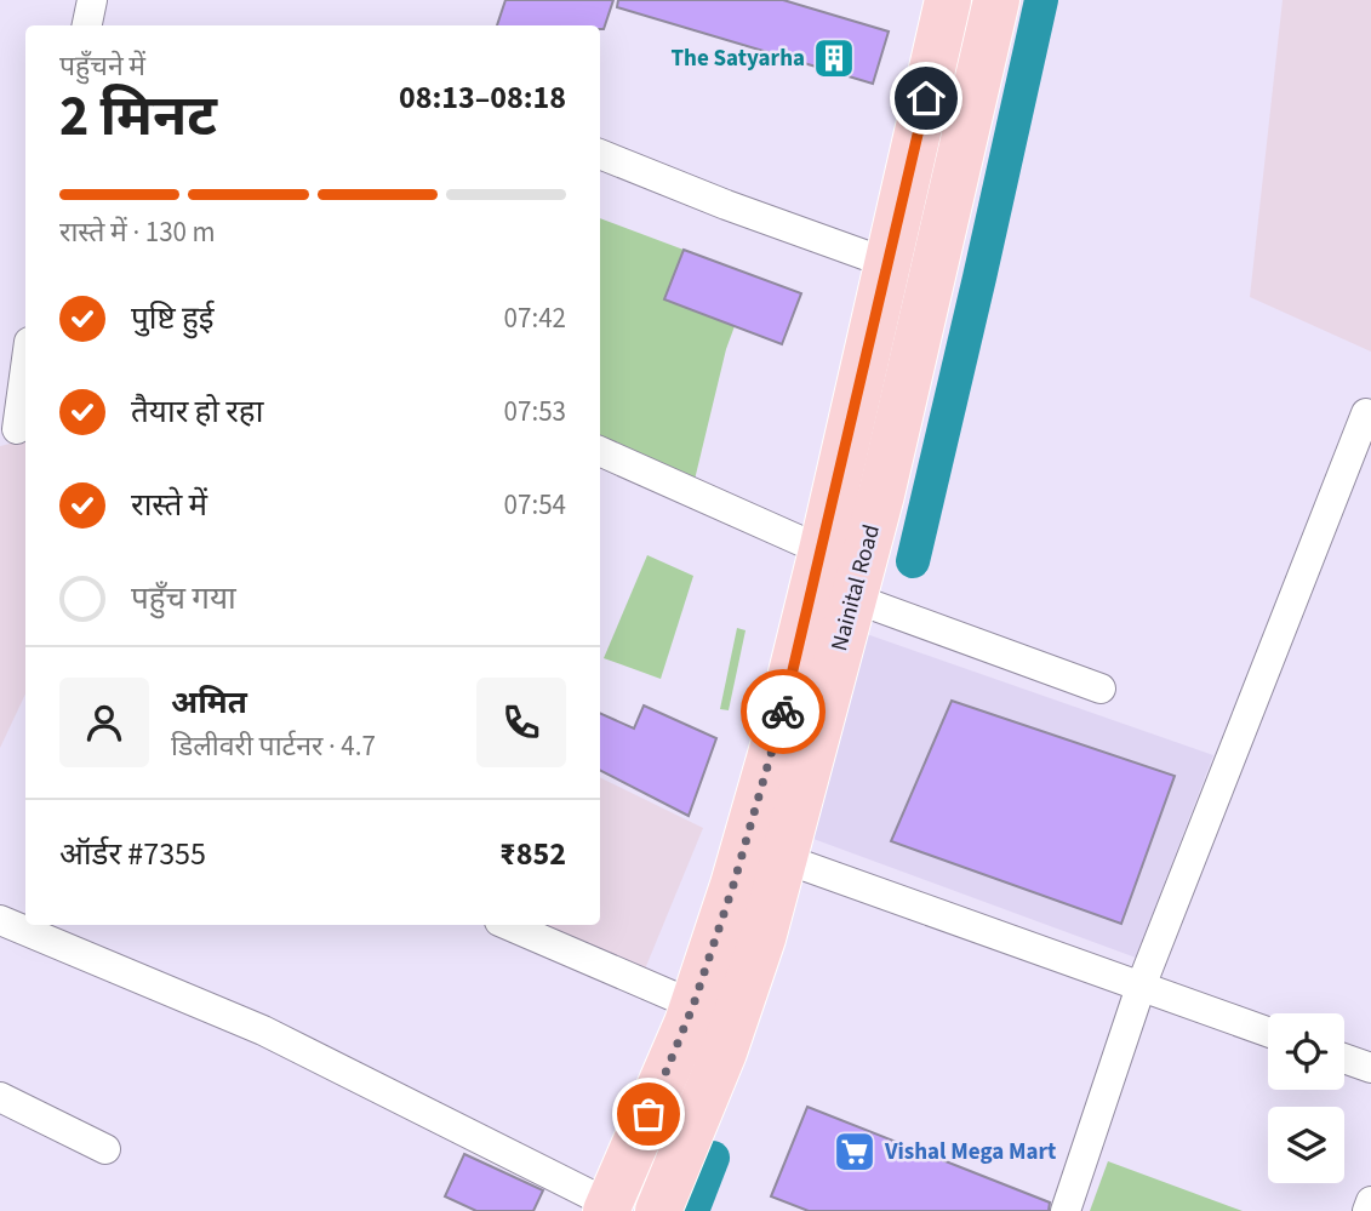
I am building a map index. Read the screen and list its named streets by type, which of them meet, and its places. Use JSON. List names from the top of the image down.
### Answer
{
  "streets": {
    "highway": ["Nainital Road"]
  },
  "places": {
    "building": ["The Satyarha"],
    "supermarket": ["Vishal Mega Mart"]
  },
  "page": {
    "heading": ["2 मिनट", "पहुँचने में", "08:13–08:18"],
    "panel": [
      "अमित",
      "डिलीवरी पार्टनर · 4.7",
      "ऑर्डर #7355",
      "₹852"
    ],
    "bar": "रास्ते में · 130 m",
    "list": [
      ["पुष्टि हुई", "07:42"],
      ["तैयार हो रहा", "07:53"],
      ["रास्ते में", "07:54"],
      "पहुँच गया"
    ]
  }
}
